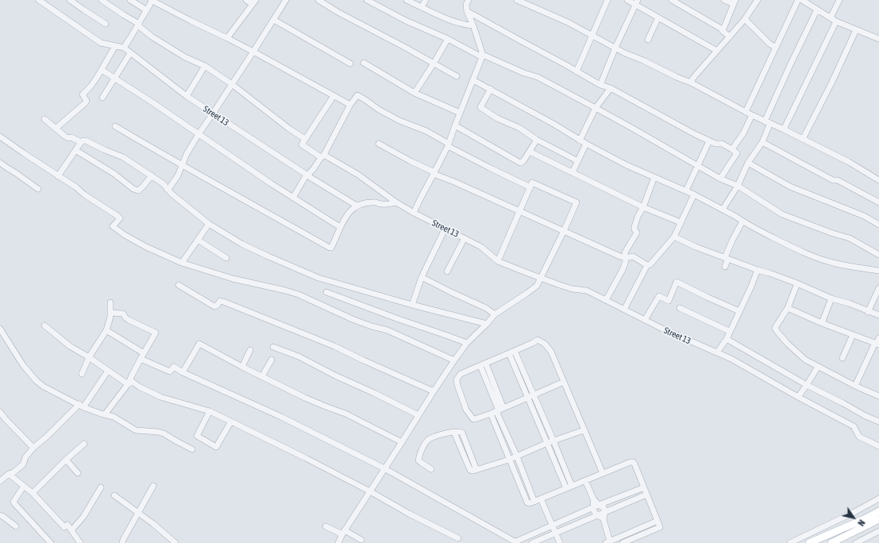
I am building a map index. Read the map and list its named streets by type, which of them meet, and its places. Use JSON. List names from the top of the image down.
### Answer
{
  "streets": {
    "street": ["Street 13"]
  },
  "north": "bottom right"
}
